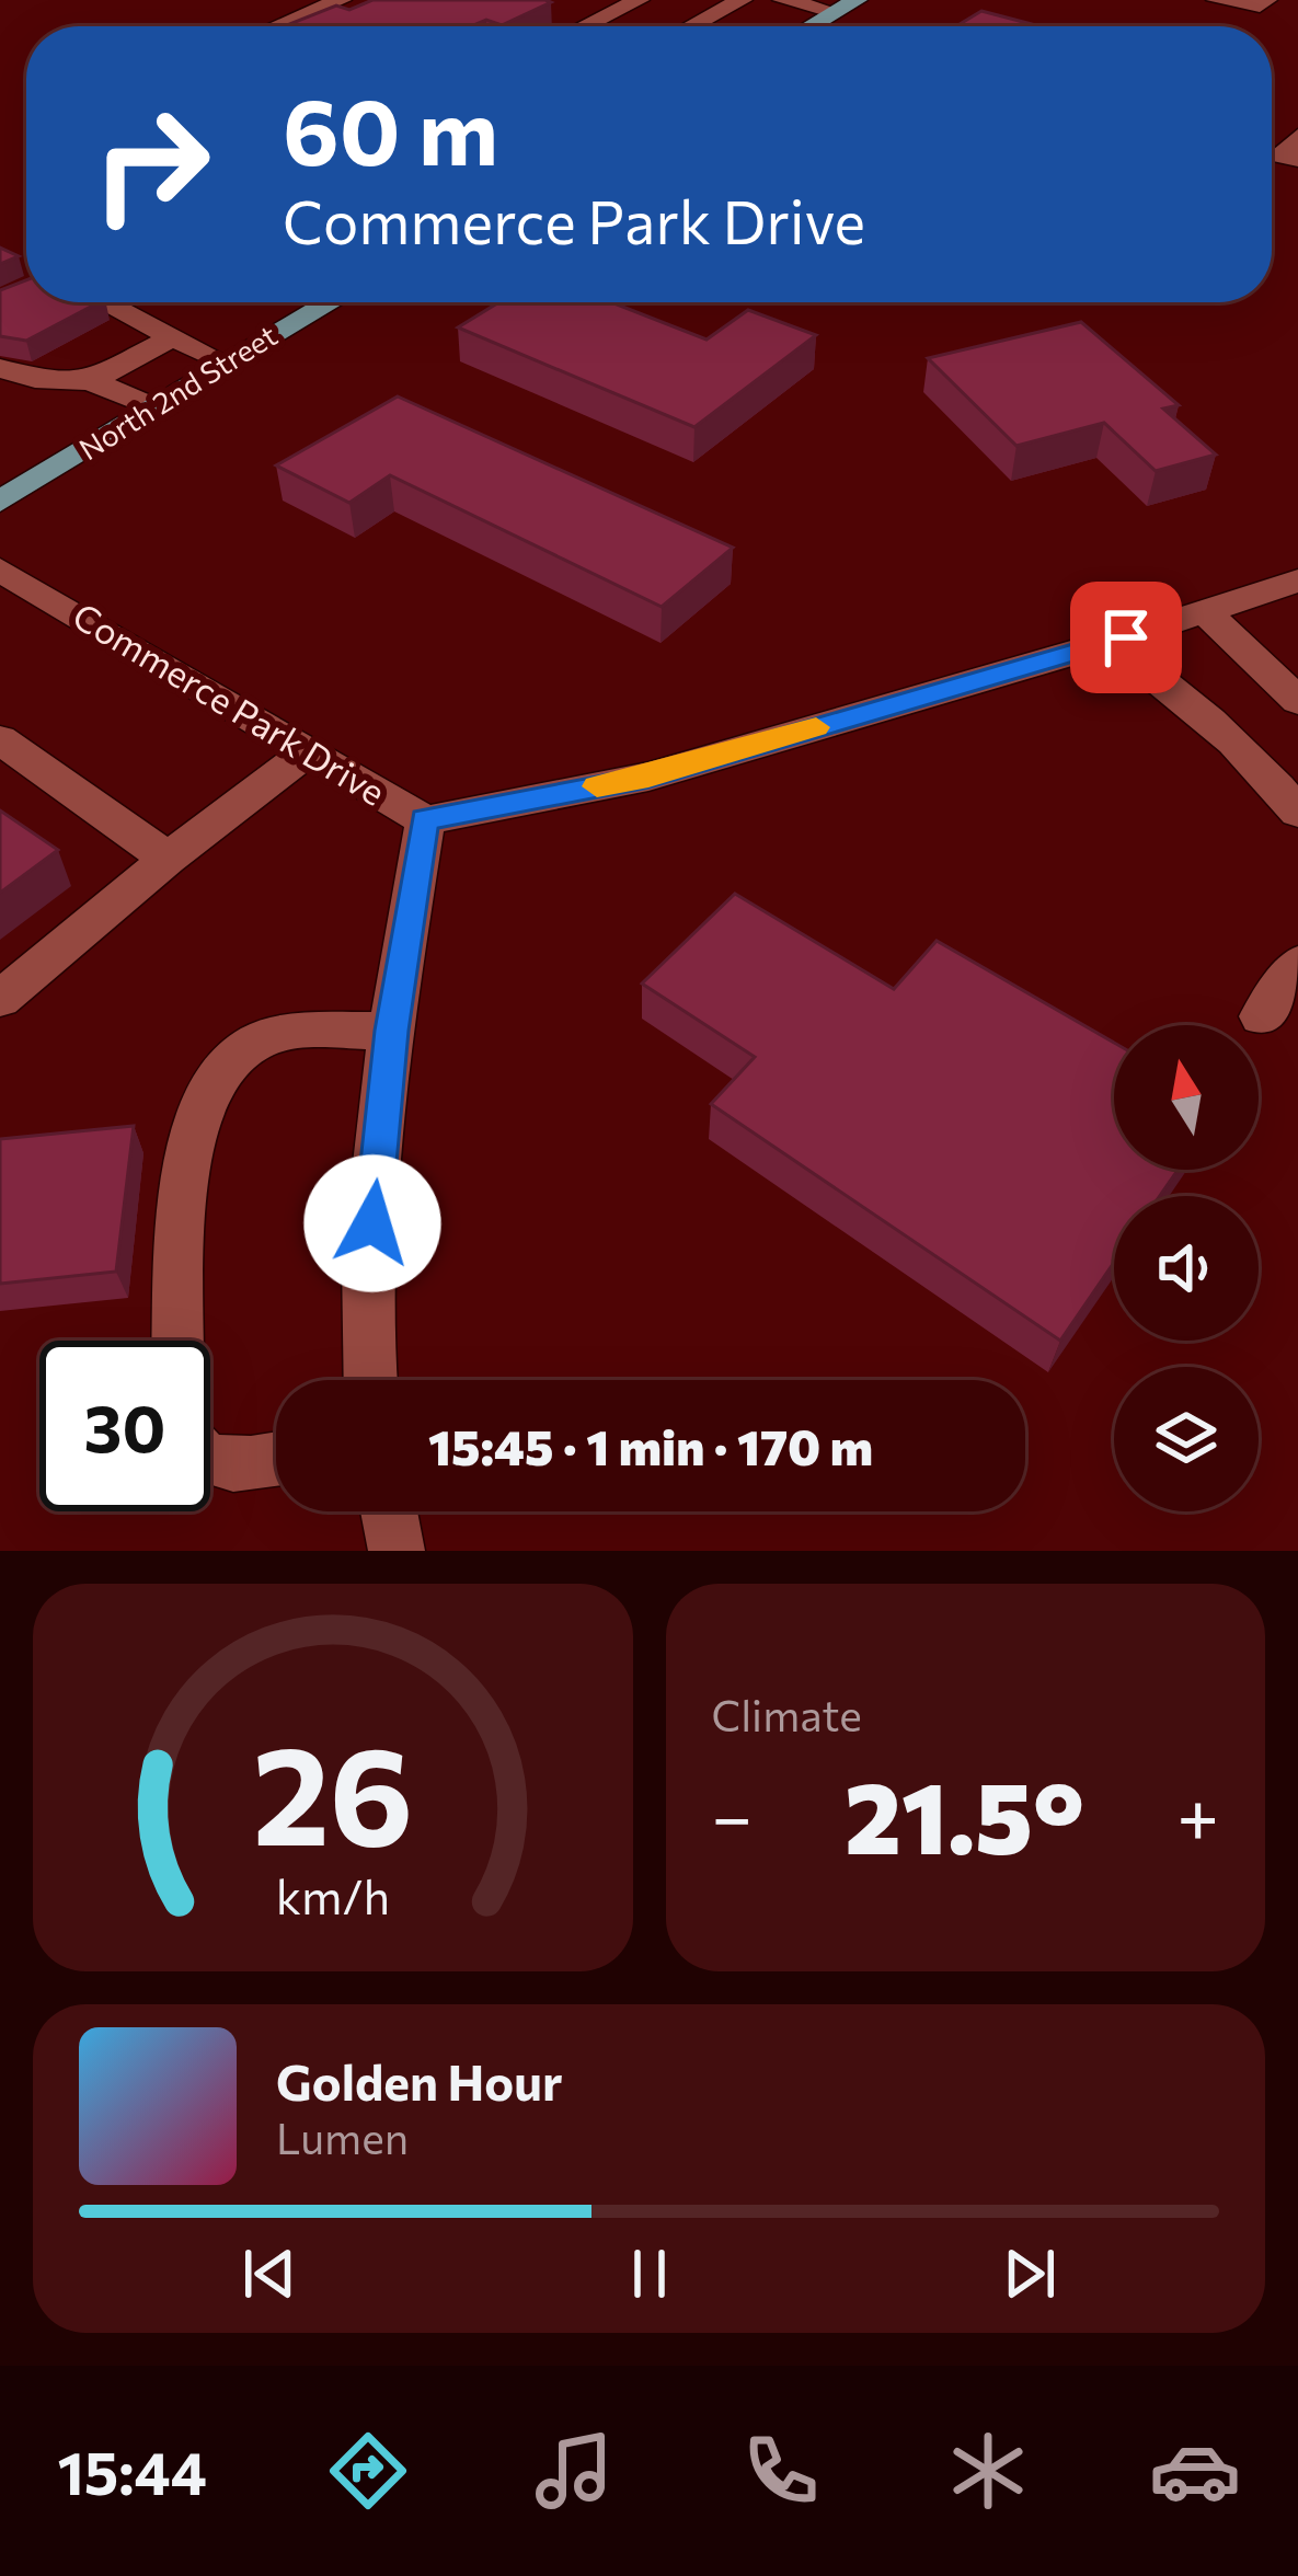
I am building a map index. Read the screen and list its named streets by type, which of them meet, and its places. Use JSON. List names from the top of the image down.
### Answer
{
  "streets": {
    "main road": ["North 2nd Street"],
    "street": ["Commerce Park Drive"]
  },
  "north": "top",
  "page": {
    "turn": ["60 m", "Commerce Park Drive"],
    "limit": "30",
    "trip": "15:45 · 1 min · 170 m",
    "tile": "Climate",
    "heat": ["−", "21.5°", "+"],
    "song": ["Golden Hour", "Lumen"],
    "tabs": "15:44",
    "gauge": ["26", "km/h"]
  }
}
